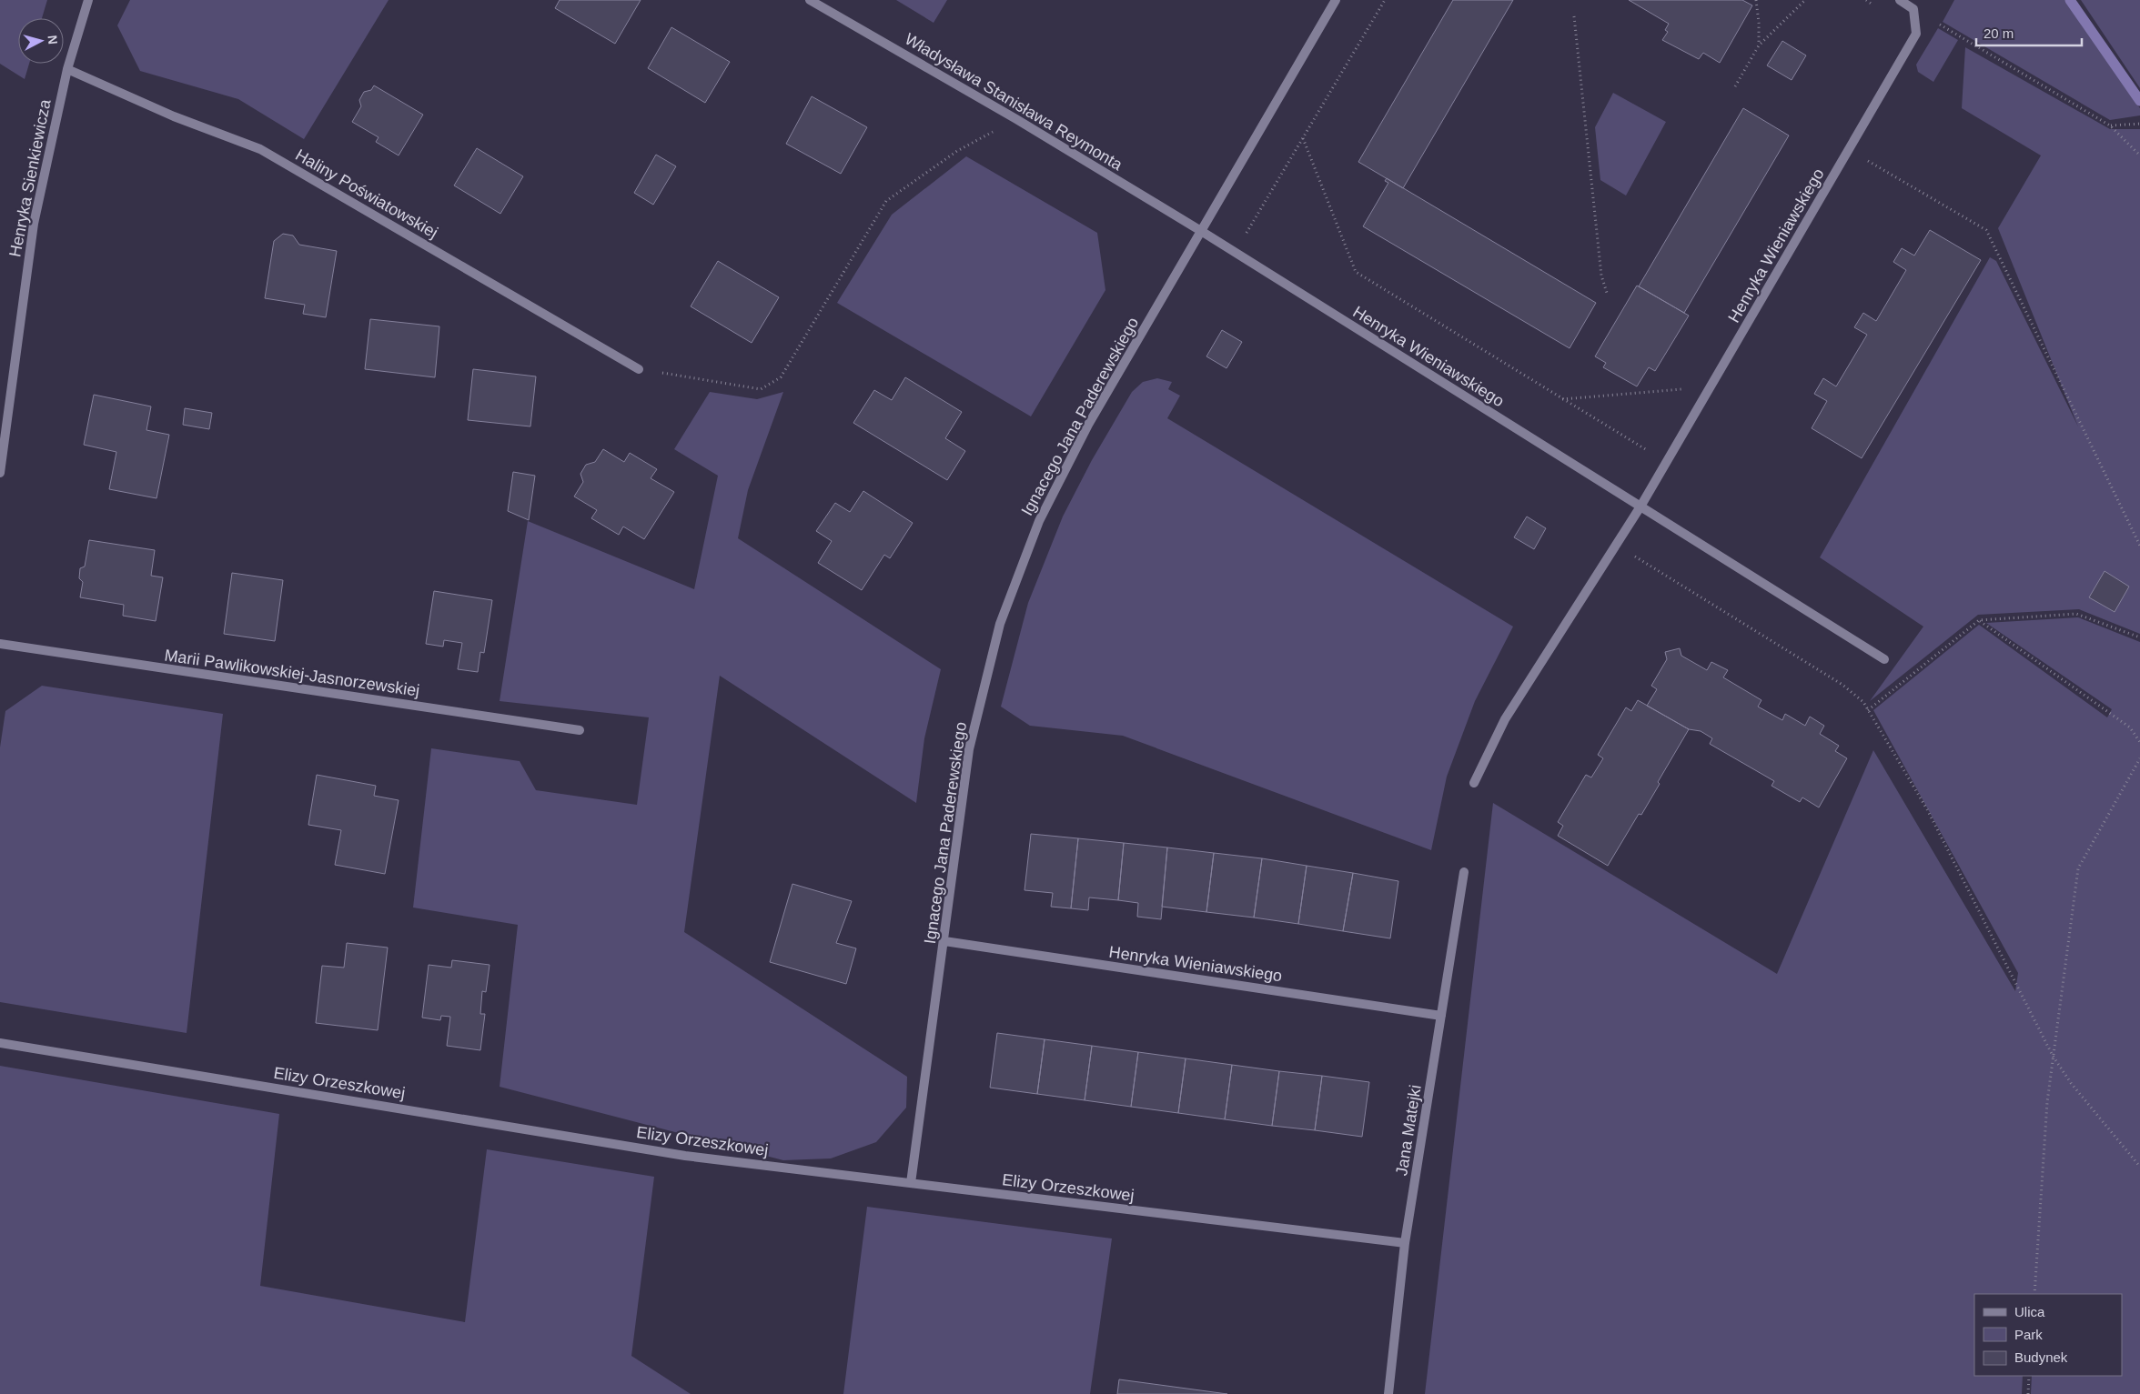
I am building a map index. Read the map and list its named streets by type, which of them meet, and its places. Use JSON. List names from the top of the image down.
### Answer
{
  "streets": {
    "street": [
      "Władysława Stanisława Reymonta",
      "Henryka Sienkiewicza",
      "Haliny Poświatowskiej",
      "Henryka Wieniawskiego",
      "Ignacego Jana Paderewskiego",
      "Marii Pawlikowskiej-Jasnorzewskiej",
      "Elizy Orzeszkowej",
      "Jana Matejki"
    ]
  },
  "crossings": [
    ["Władysława Stanisława Reymonta", "Henryka Wieniawskiego"],
    ["Władysława Stanisława Reymonta", "Ignacego Jana Paderewskiego"],
    ["Henryka Sienkiewicza", "Haliny Poświatowskiej"],
    ["Henryka Wieniawskiego", "Ignacego Jana Paderewskiego"],
    ["Henryka Wieniawskiego", "Jana Matejki"],
    ["Ignacego Jana Paderewskiego", "Elizy Orzeszkowej"],
    ["Elizy Orzeszkowej", "Jana Matejki"]
  ],
  "legend": ["Ulica", "Park", "Budynek"],
  "scale_bar": "20 m",
  "north": "right"
}
